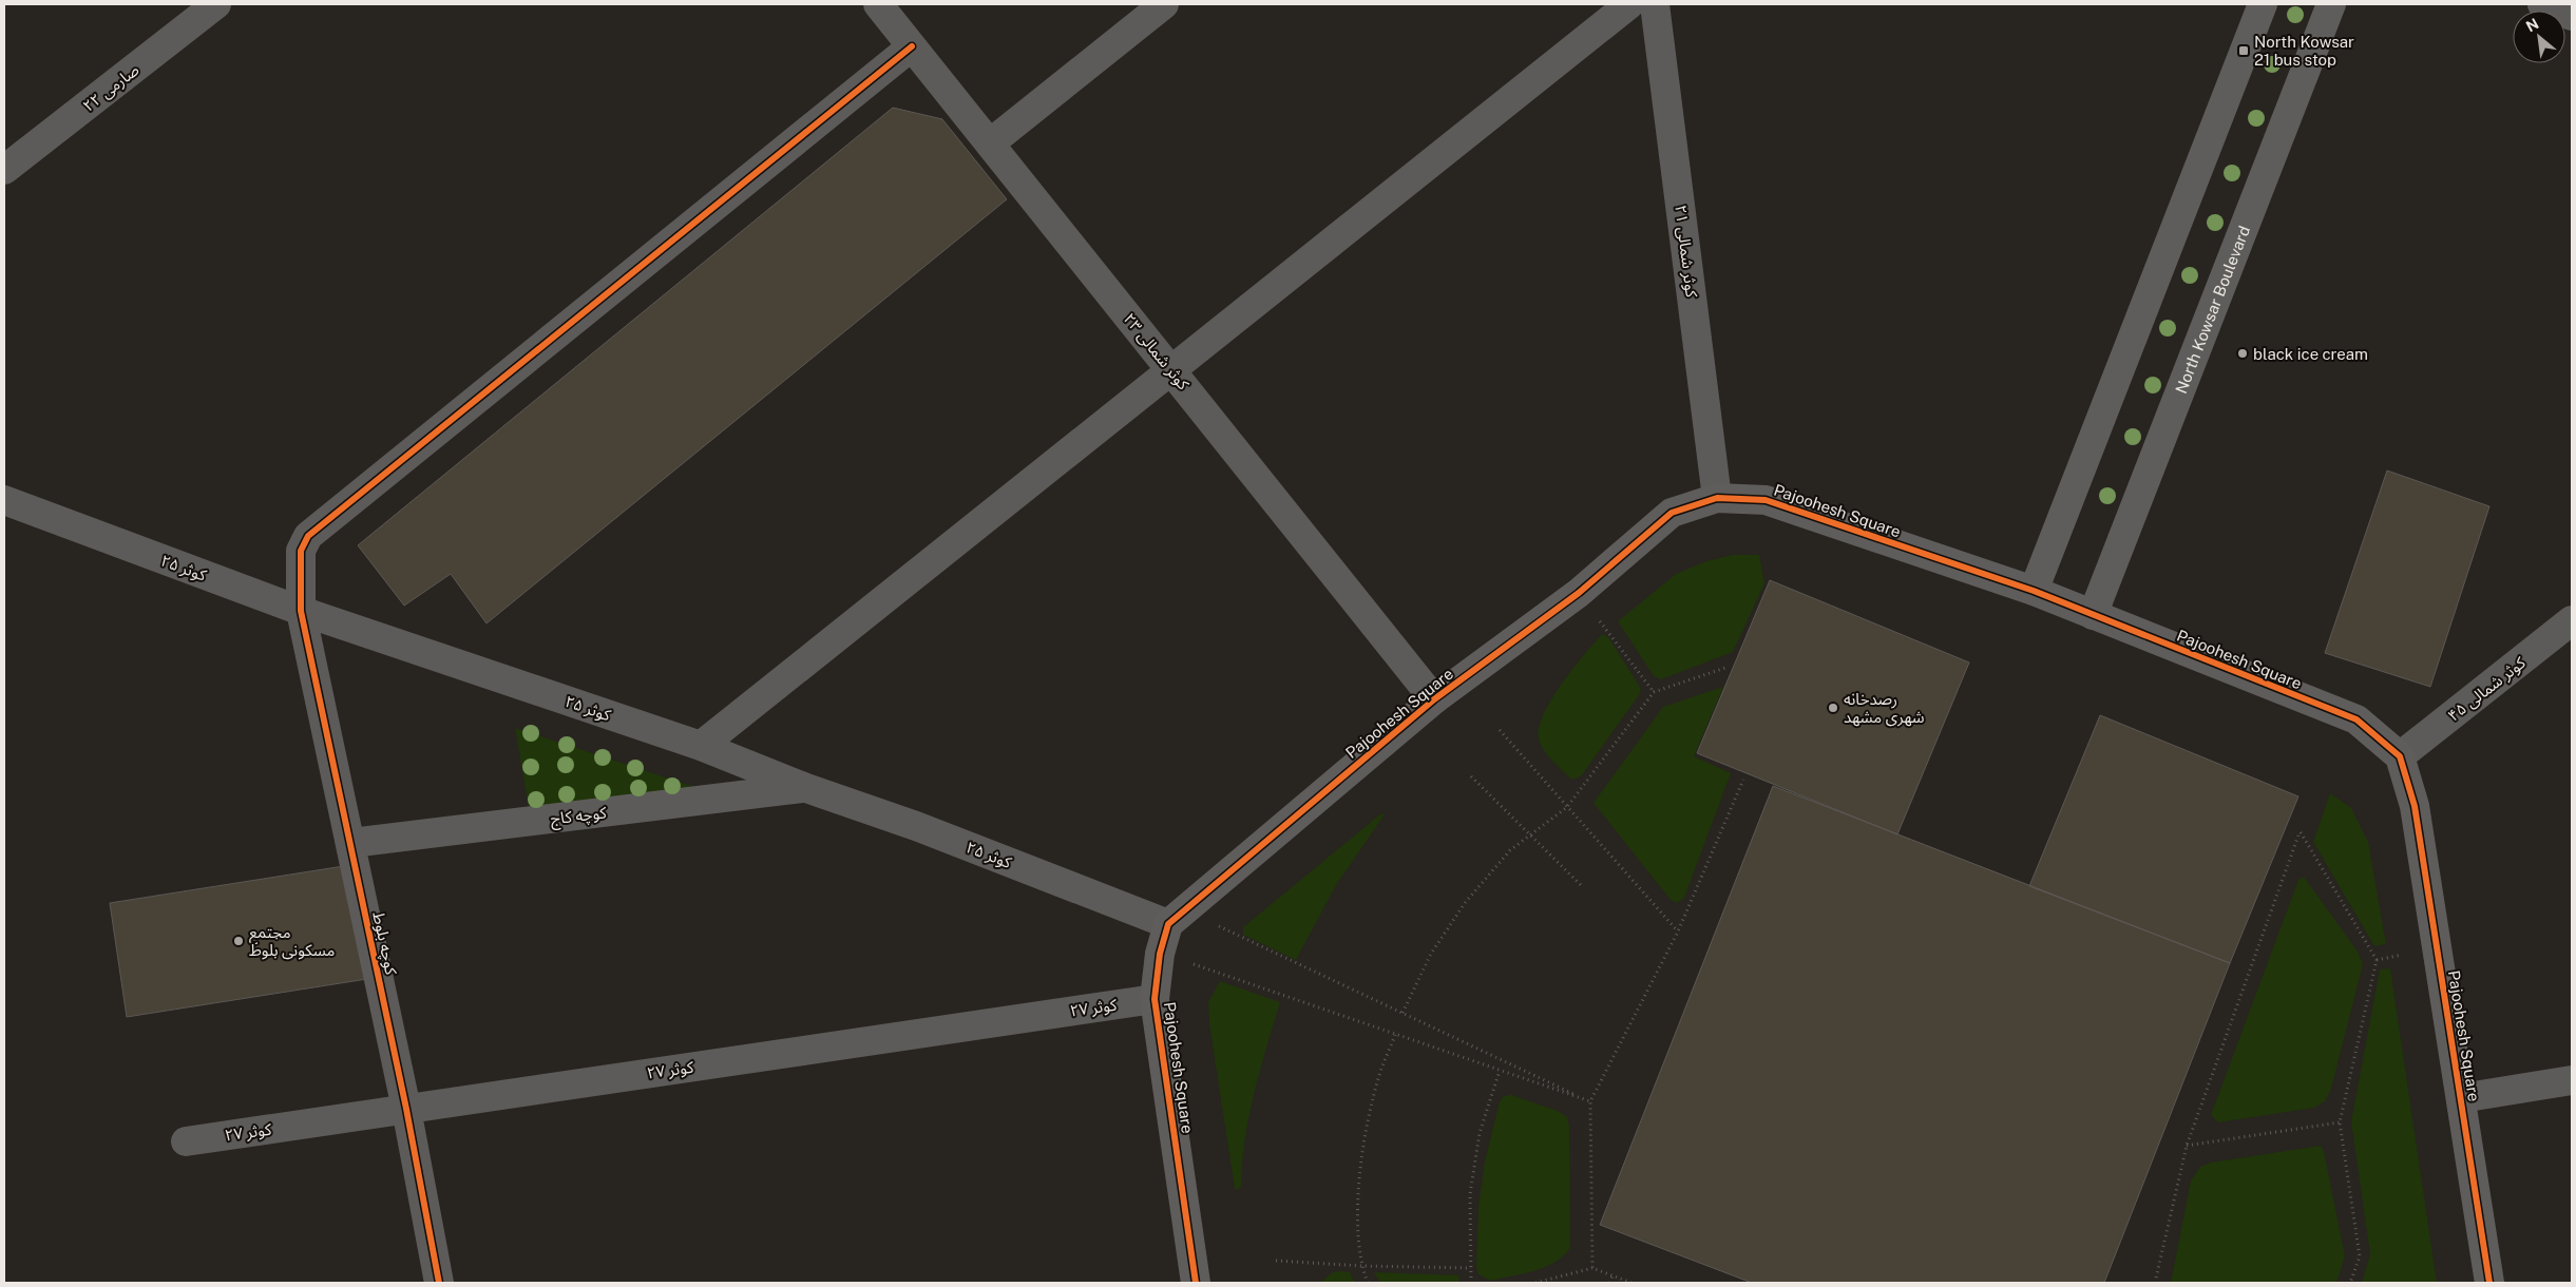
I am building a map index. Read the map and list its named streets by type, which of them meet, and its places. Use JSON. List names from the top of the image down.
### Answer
{
  "streets": {
    "street": [
      "صارمی ۲۲",
      "کوثر شمالی ۲۱",
      "North Kowsar Boulevard",
      "کوثر شمالی ۲۳",
      "Pajoohesh Square",
      "کوثر ۲۵",
      "کوثر شمالی ۴۵",
      "کوچه کاج",
      "کوچه بلوط",
      "کوثر ۲۷"
    ]
  },
  "crossings": [
    ["کوثر شمالی ۲۱", "Pajoohesh Square"],
    ["North Kowsar Boulevard", "Pajoohesh Square"],
    ["کوثر شمالی ۲۳", "Pajoohesh Square"],
    ["کوثر شمالی ۲۳", "کوچه بلوط"],
    ["Pajoohesh Square", "کوثر ۲۵"],
    ["Pajoohesh Square", "کوثر شمالی ۴۵"],
    ["Pajoohesh Square", "کوثر ۲۷"],
    ["کوثر ۲۵", "کوچه کاج"],
    ["کوثر ۲۵", "کوچه بلوط"],
    ["کوچه کاج", "کوچه بلوط"],
    ["کوچه بلوط", "کوثر ۲۷"]
  ],
  "places": {
    "transit": ["North Kowsar 21 bus stop"],
    "other": ["black ice cream", "رصدخانه شهری مشهد", "مجتمع مسکونی بلوط"]
  },
  "north": "top left"
}
